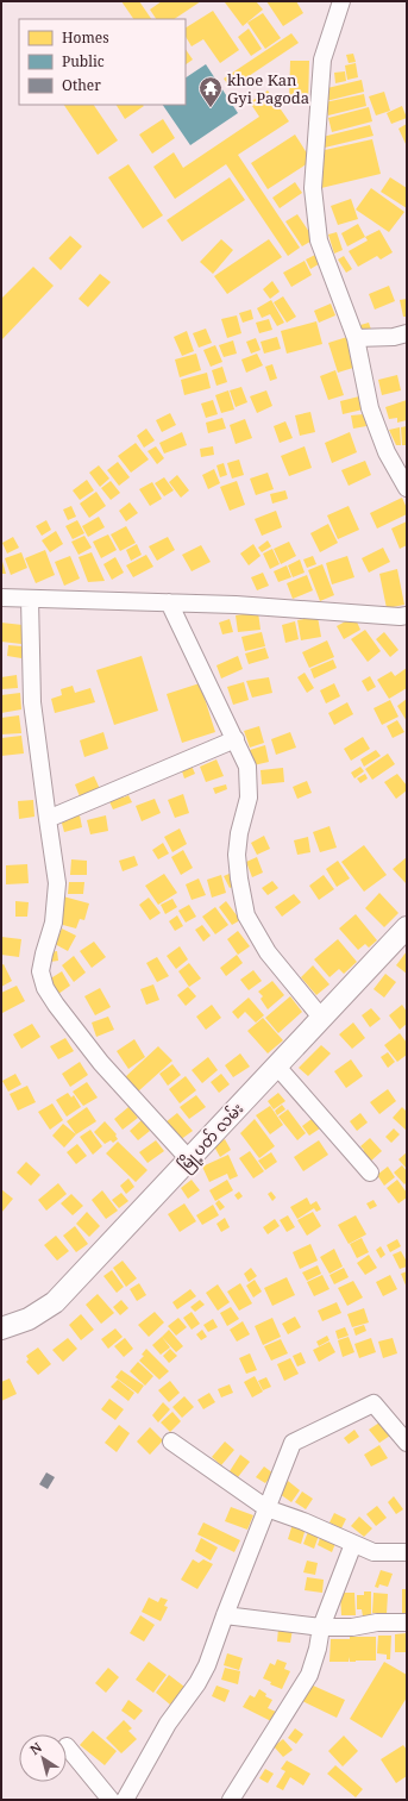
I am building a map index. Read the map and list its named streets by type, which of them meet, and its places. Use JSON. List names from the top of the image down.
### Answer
{
  "streets": {
    "street": ["မြို့ပတ် လမ်း"]
  },
  "places": {
    "temple": ["khoe Kan Gyi Pagoda"]
  },
  "legend": ["Homes", "Public", "Other"],
  "north": "top left"
}
